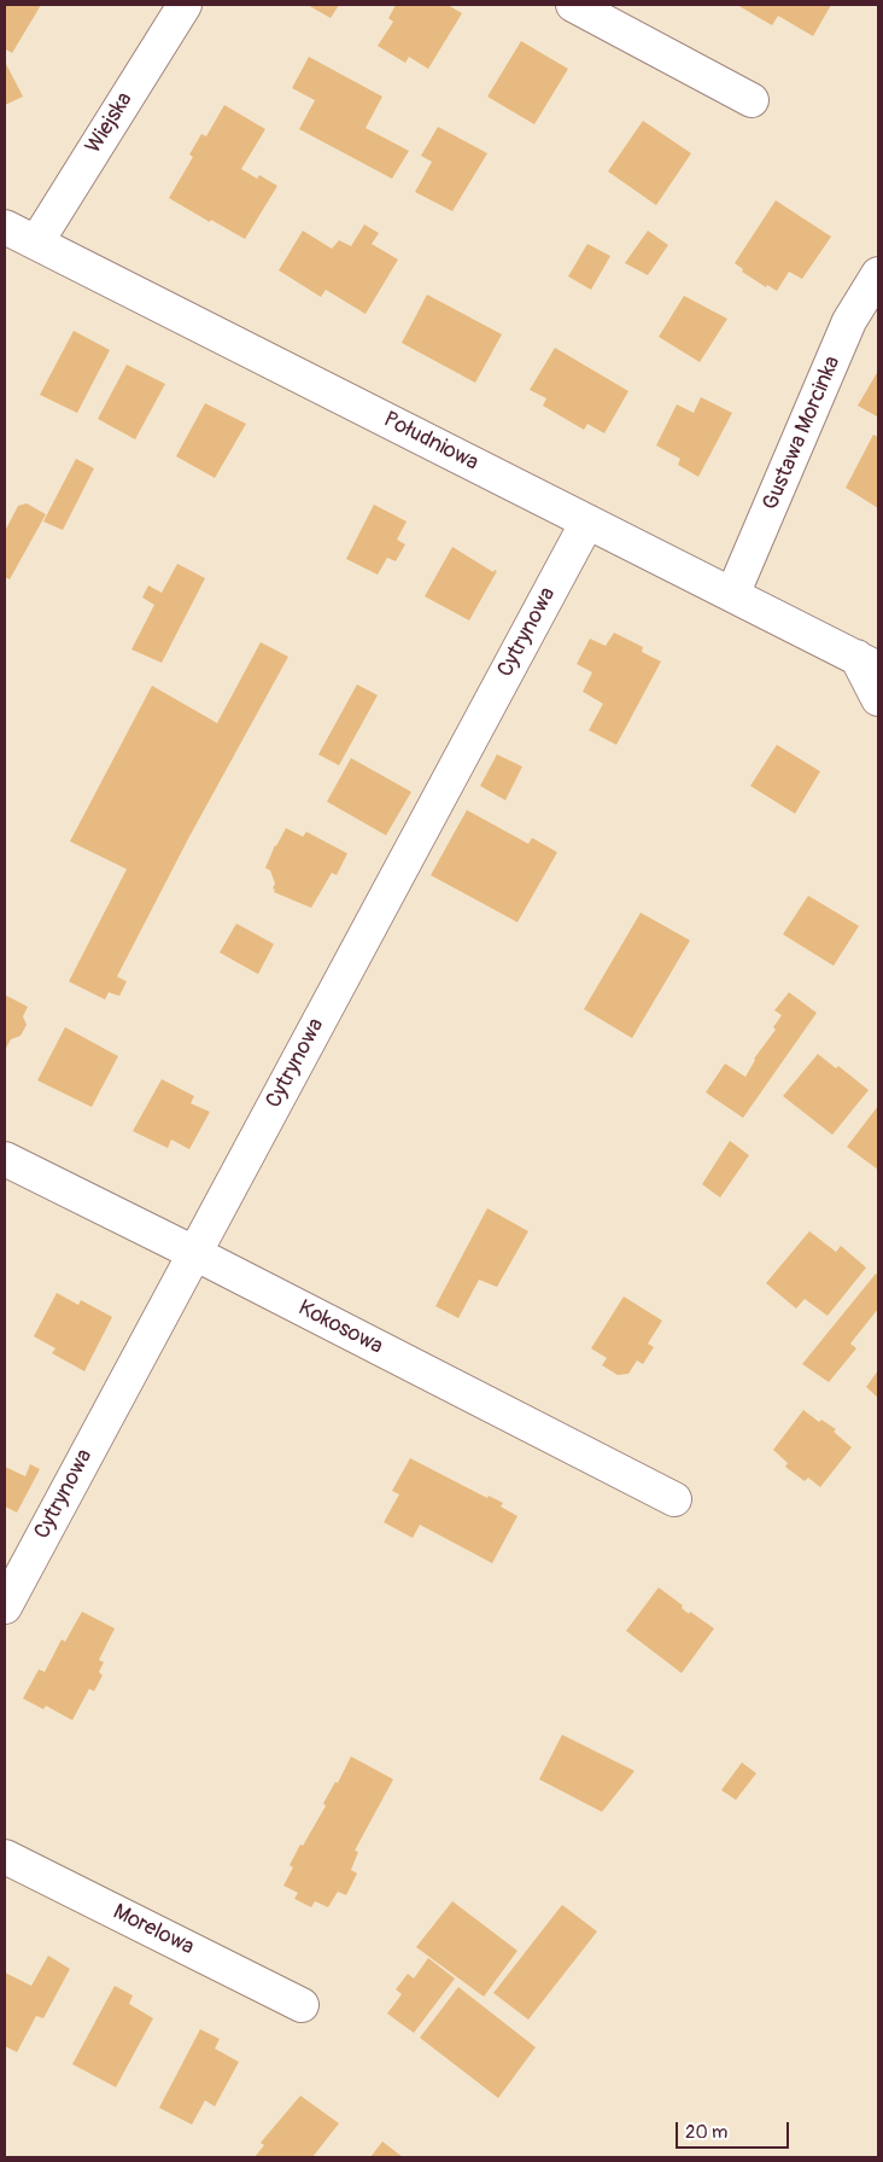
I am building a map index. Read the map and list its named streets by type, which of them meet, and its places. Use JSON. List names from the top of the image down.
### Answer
{
  "streets": {
    "street": [
      "Wiejska",
      "Gustawa Morcinka",
      "Południowa",
      "Cytrynowa",
      "Kokosowa",
      "Morelowa"
    ]
  },
  "crossings": [
    ["Wiejska", "Południowa"],
    ["Gustawa Morcinka", "Południowa"],
    ["Południowa", "Cytrynowa"],
    ["Cytrynowa", "Kokosowa"]
  ],
  "scale_bar": "20 m"
}
